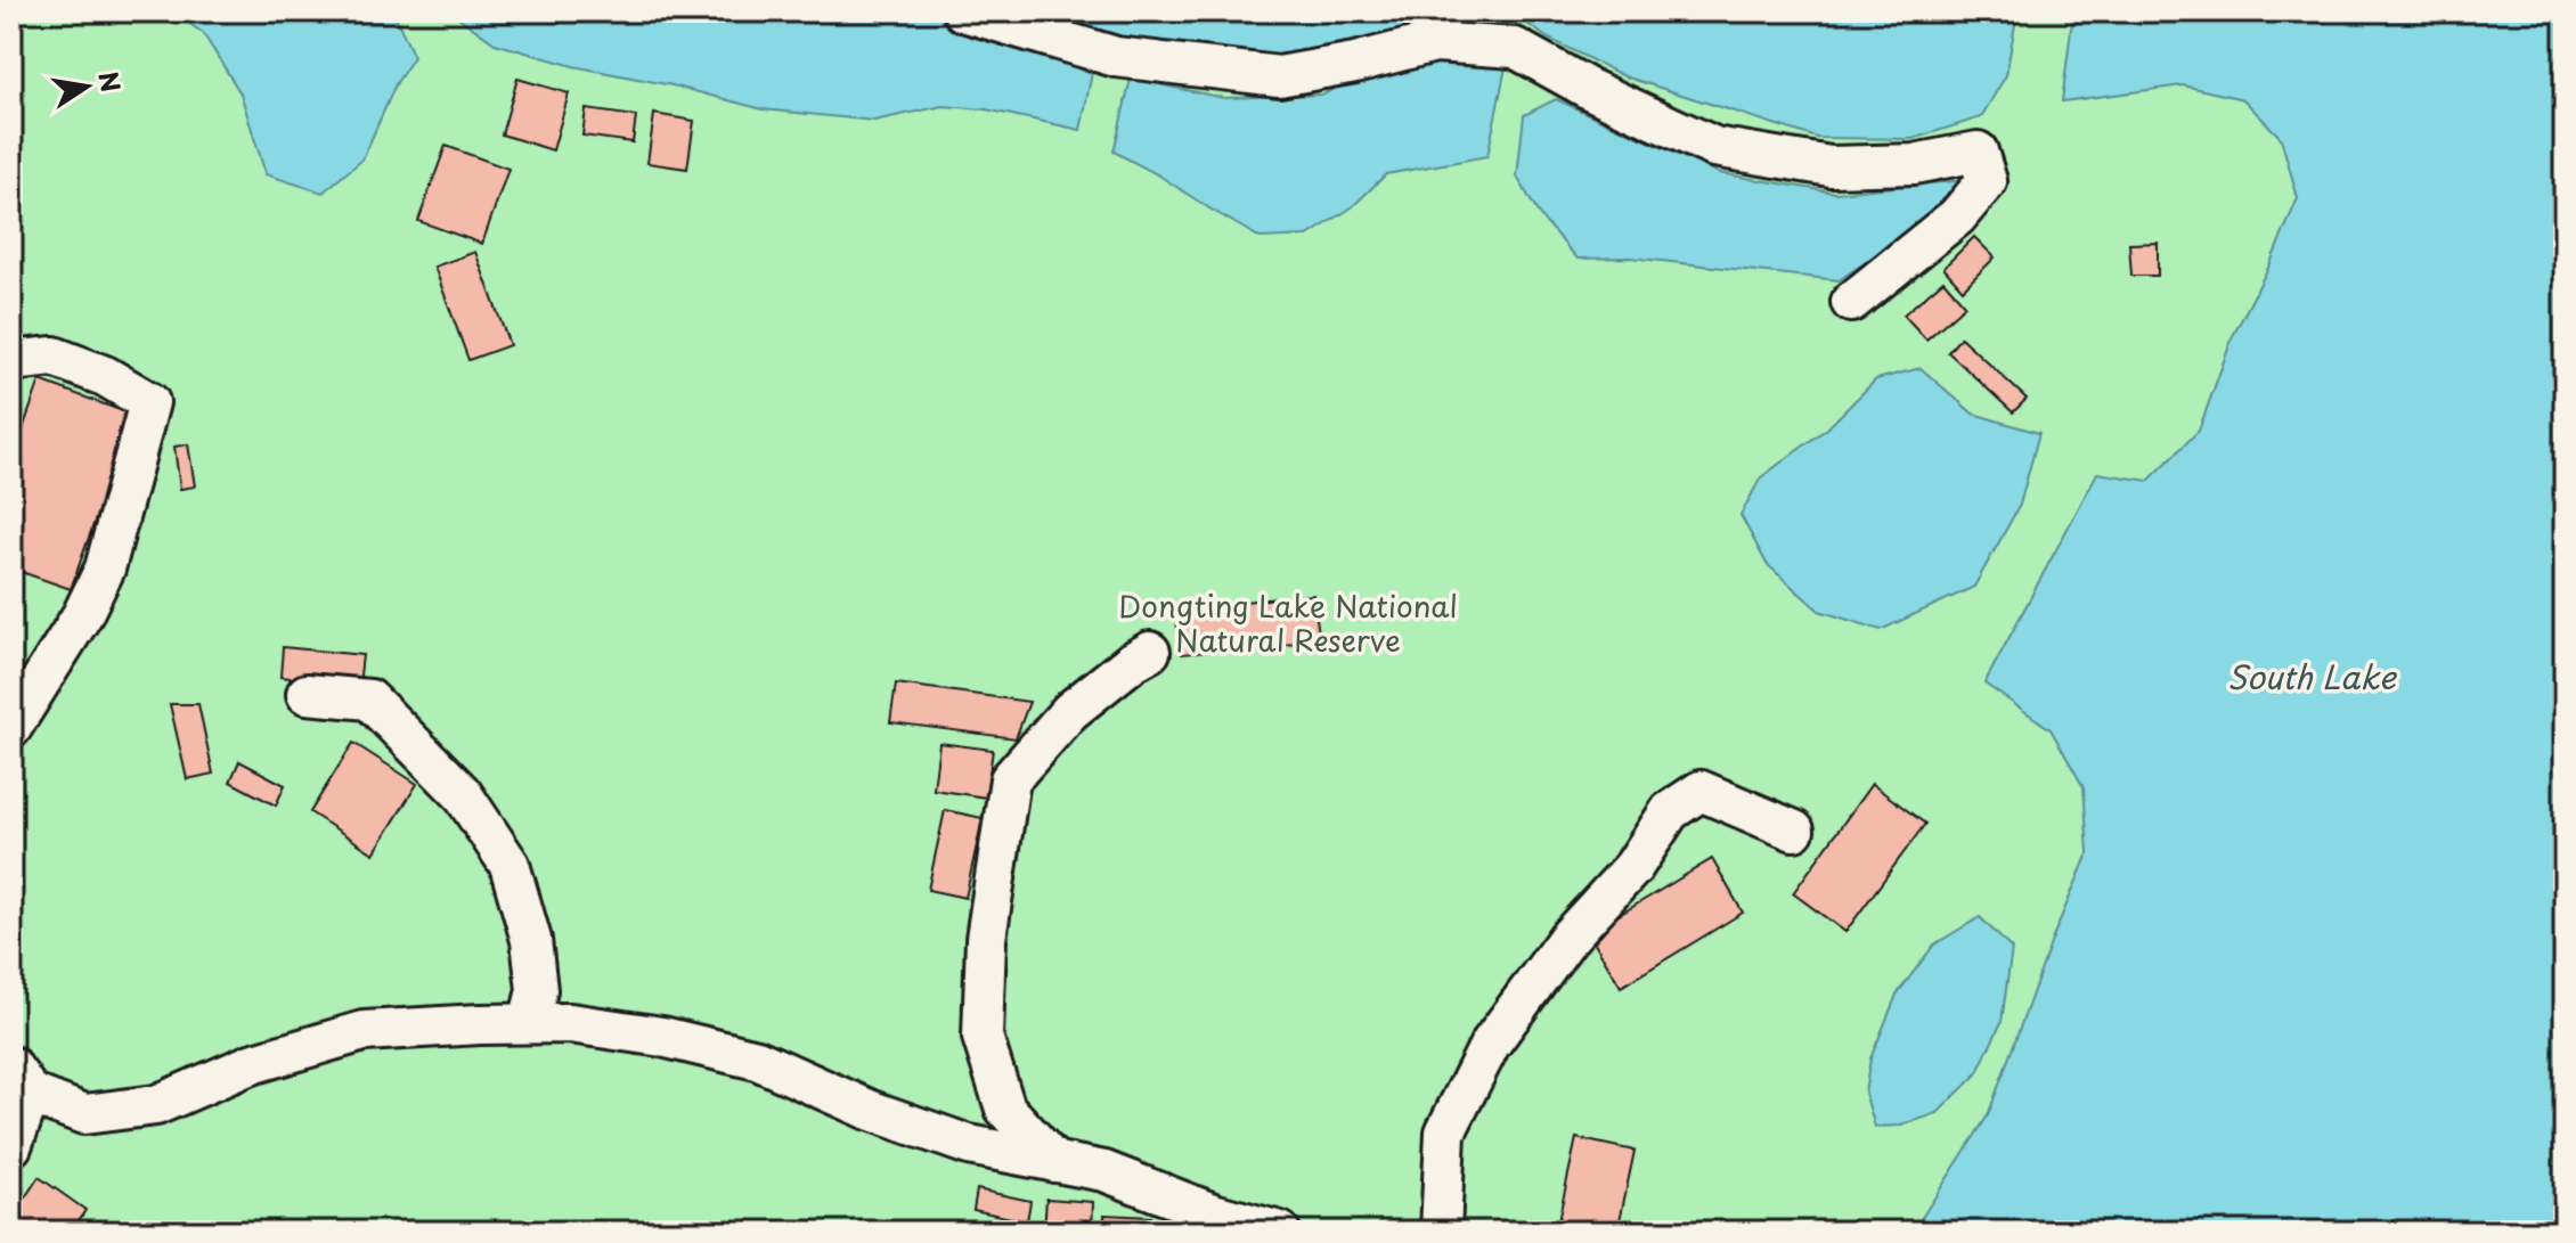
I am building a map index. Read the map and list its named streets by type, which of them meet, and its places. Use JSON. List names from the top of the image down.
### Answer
{
  "water": ["South Lake"],
  "parks": ["Dongting Lake National Natural Reserve"],
  "north": "right"
}
